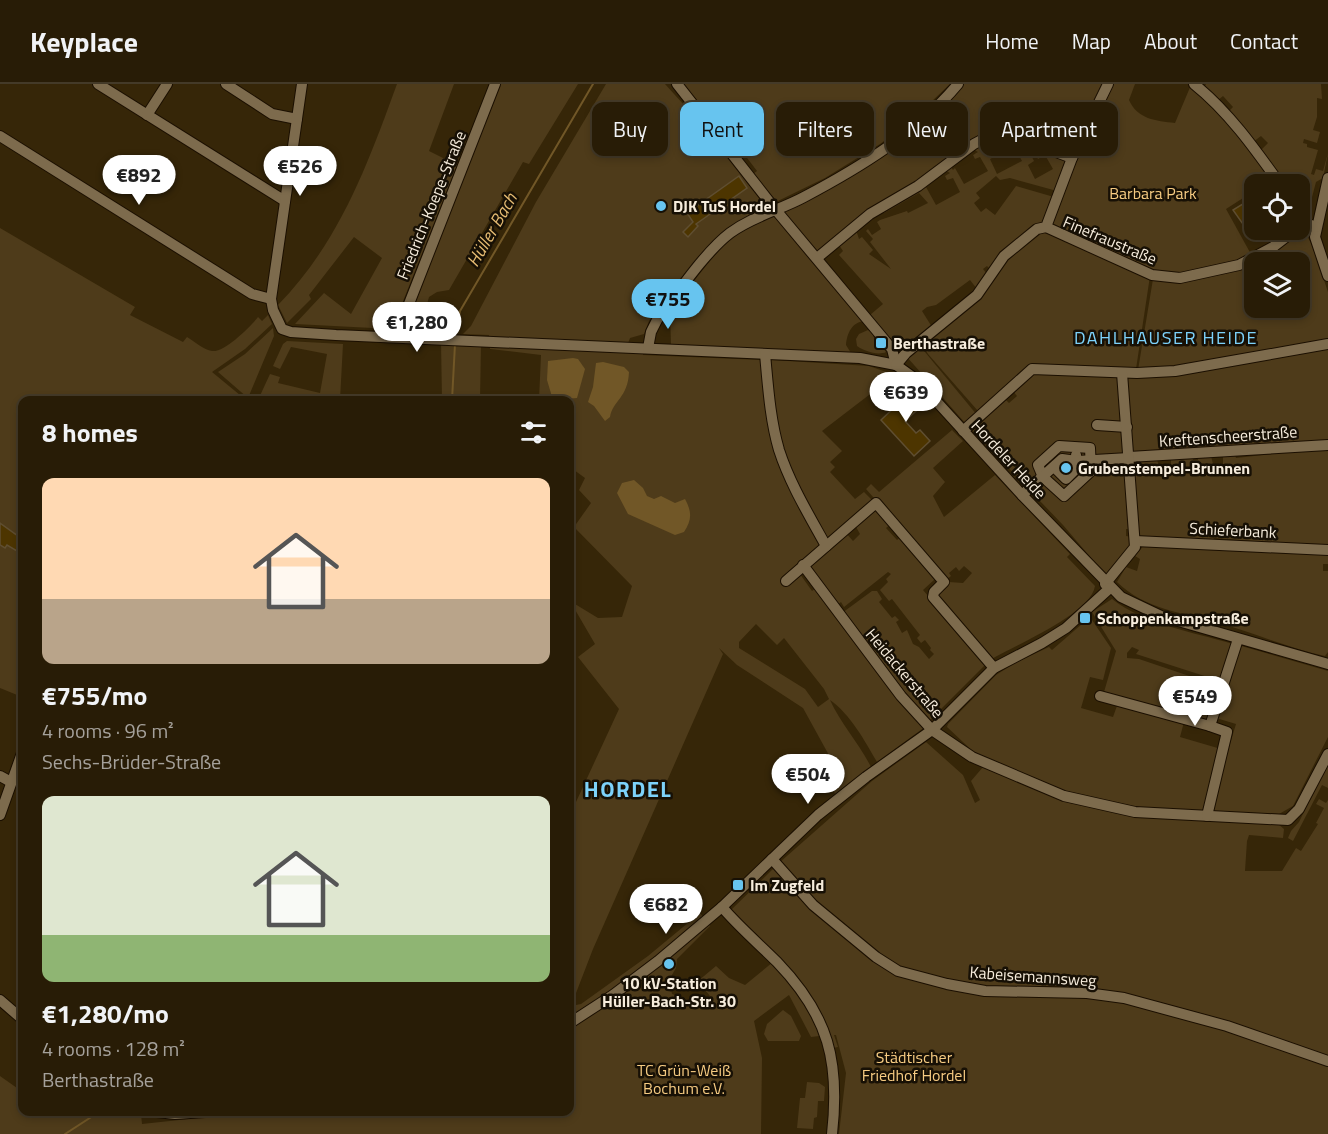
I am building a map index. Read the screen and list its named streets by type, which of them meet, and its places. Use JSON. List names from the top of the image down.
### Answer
{
  "streets": {
    "street": [
      "Friedrich-Koepe-Straße",
      "Finefraustraße",
      "Kreftenscheerstraße",
      "Hordeler Heide",
      "Schieferbank",
      "Heidackerstraße",
      "Kabeisemannsweg"
    ]
  },
  "districts": ["DAHLHAUSER HEIDE", "HORDEL"],
  "water": ["Hüller Bach"],
  "parks": ["Barbara Park", "Städtischer Friedhof Hordel", "TC Grün-Weiß Bochum e.V."],
  "places": {
    "other": ["DJK TuS Hordel", "Grubenstempel-Brunnen", "10 kV-Station Hüller-Bach-Str. 30"],
    "transit": ["Berthastraße", "Schoppenkampstraße", "Im Zugfeld"]
  },
  "page": {
    "header": "Keyplace",
    "nav": [
      "Home",
      "Map",
      "About",
      "Contact"
    ],
    "chip": [
      "Buy",
      "Rent",
      "Filters",
      "New",
      "Apartment"
    ],
    "price": [
      "€526",
      "€892",
      "€755",
      "€1,280",
      "€639",
      "€549",
      "€504",
      "€682"
    ],
    "heading": "8 homes",
    "list": [
      {
        "name": "€755/mo",
        "note": "4 rooms · 96 m² · Sechs-Brüder-Straße"
      },
      {
        "name": "€1,280/mo",
        "note": "4 rooms · 128 m² · Berthastraße"
      }
    ]
  }
}
